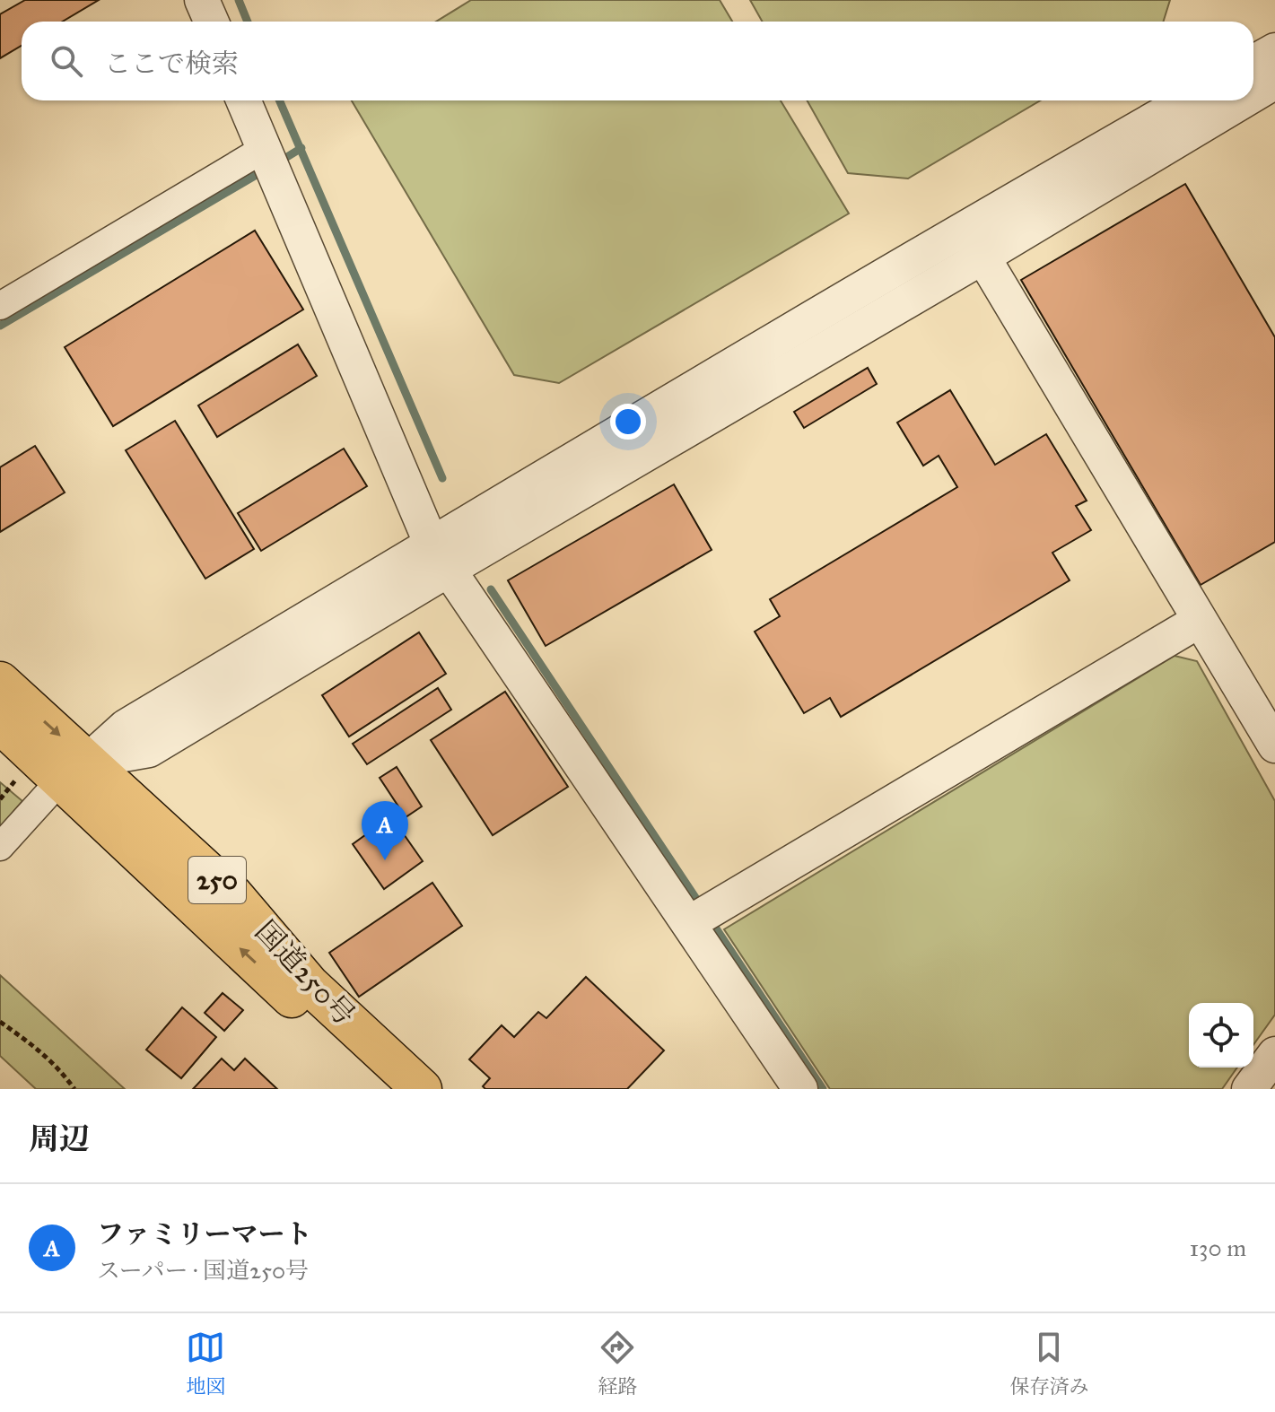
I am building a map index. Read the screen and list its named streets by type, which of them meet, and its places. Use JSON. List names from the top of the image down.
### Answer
{
  "streets": {
    "highway": ["250", "国道250号"]
  },
  "page": {
    "search": "ここで検索",
    "pins": "A",
    "heading": "周辺",
    "list": [
      {
        "mark": "A",
        "name": "ファミリーマート",
        "note": "スーパー · 国道250号",
        "value": "130 m"
      }
    ],
    "nav": ["地図", "経路", "保存済み"]
  }
}
